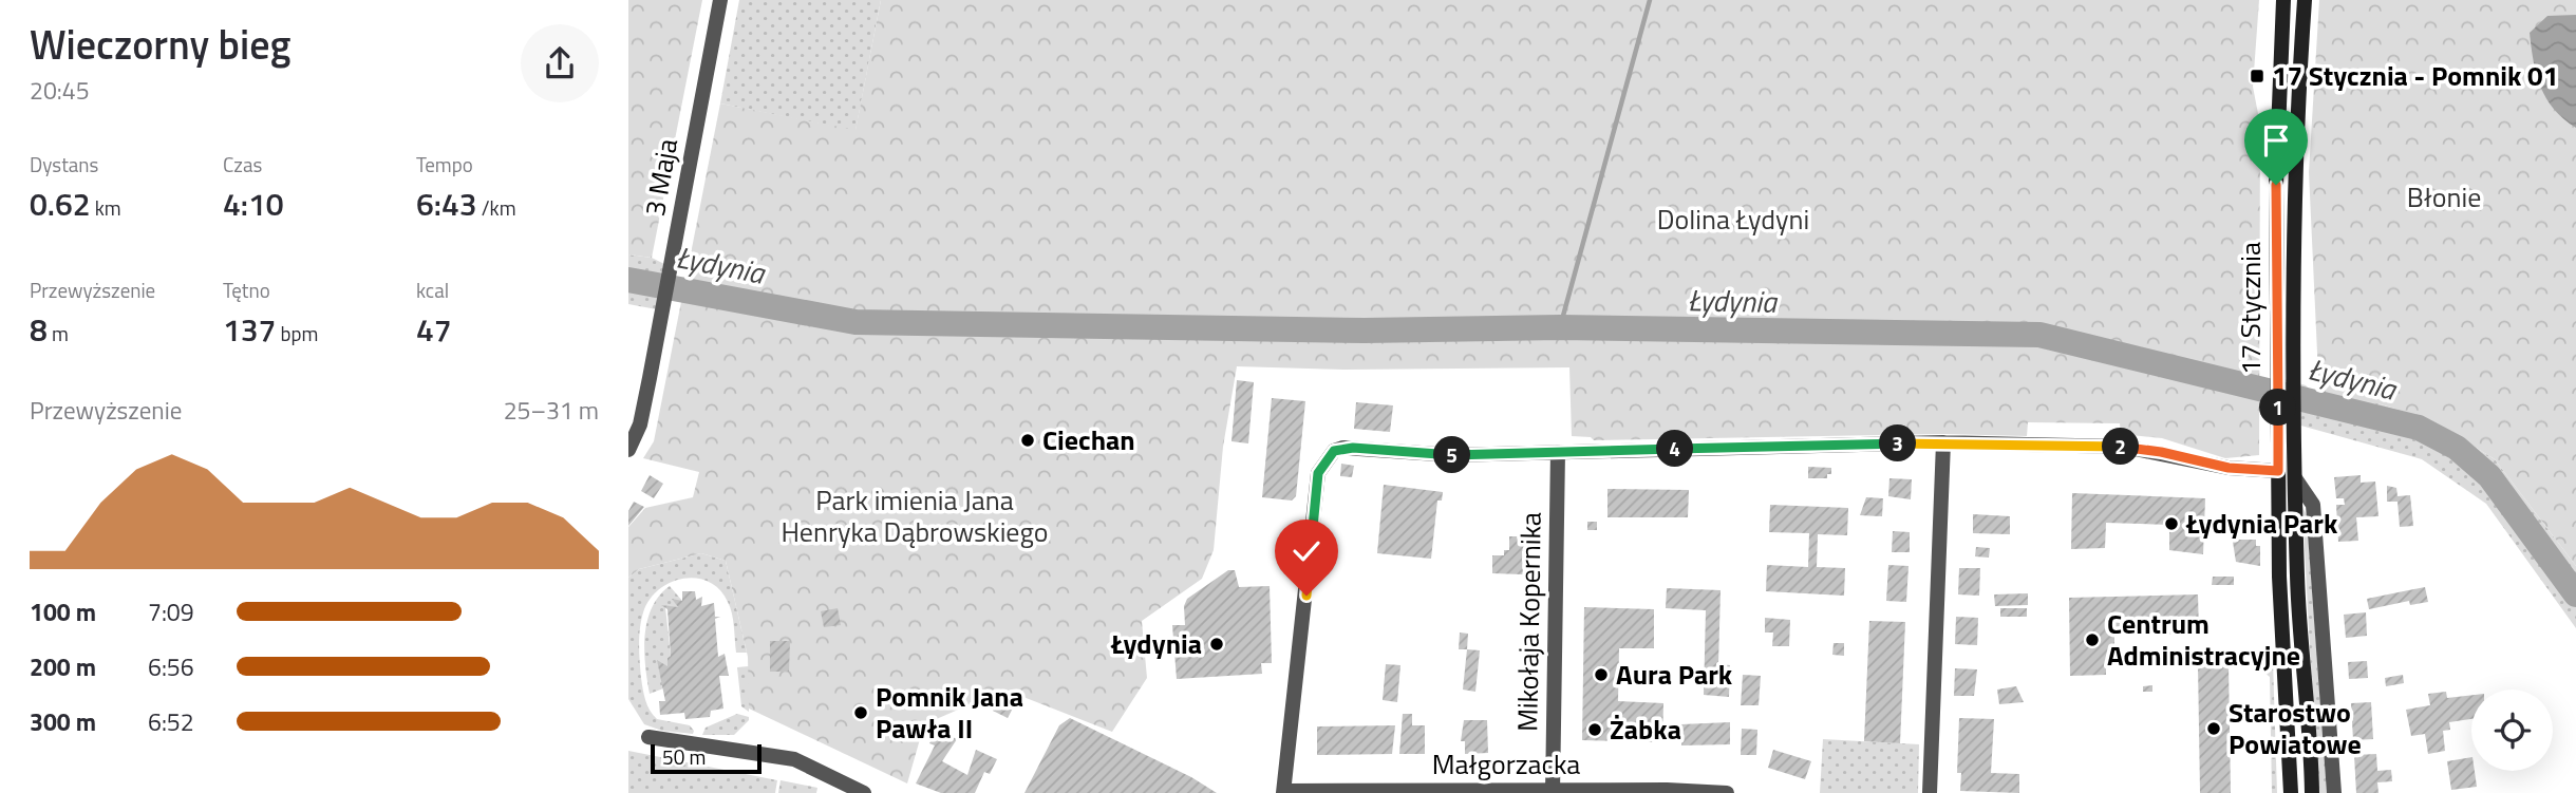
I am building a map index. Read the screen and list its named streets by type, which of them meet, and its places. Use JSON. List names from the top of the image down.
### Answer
{
  "streets": {
    "main road": ["17 Stycznia"],
    "street": ["3 Maja", "Mikołaja Kopernika", "Małgorzacka"]
  },
  "crossings": [
    ["Mikołaja Kopernika", "Małgorzacka"]
  ],
  "water": ["Łydynia"],
  "parks": ["Błonie", "Dolina Łydyni", "Park imienia Jana Henryka Dąbrowskiego"],
  "places": {
    "transit": ["17 Stycznia - Pomnik 01"],
    "other": [
      "Ciechan",
      "Łydynia Park",
      "Centrum Administracyjne",
      "Łydynia",
      "Aura Park",
      "Pomnik Jana Pawła II",
      "Starostwo Powiatowe",
      "Żabka"
    ]
  },
  "scale_bar": "50 m",
  "page": {
    "heading": ["Wieczorny bieg", "20:45"],
    "stats": [
      ["Dystans", "0.62 km"],
      ["Czas", "4:10"],
      ["Tempo", "6:43 /km"],
      ["Przewyższenie", "8 m"],
      ["Tętno", "137 bpm"],
      ["kcal", "47"]
    ],
    "chart": ["Przewyższenie", "25–31 m"],
    "pins": [
      "1",
      "3",
      "2",
      "4",
      "5"
    ],
    "list": [
      {
        "name": "100 m",
        "note": "7:09"
      },
      {
        "name": "200 m",
        "note": "6:56"
      },
      {
        "name": "300 m",
        "note": "6:52"
      }
    ],
    "scale": "50 m"
  }
}
